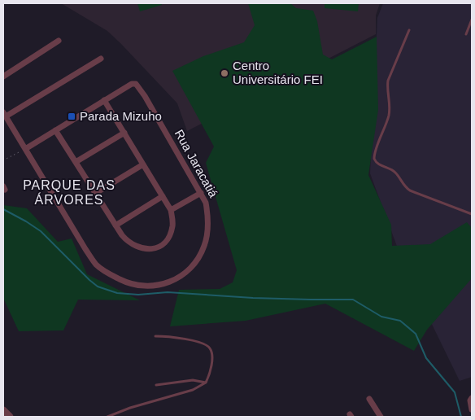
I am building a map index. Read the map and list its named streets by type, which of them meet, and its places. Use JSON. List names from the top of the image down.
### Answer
{
  "streets": {
    "street": ["Rua Jaracatiá"]
  },
  "districts": ["PARQUE DAS ÁRVORES"],
  "places": {
    "other": ["Centro Universitário FEI"],
    "transit": ["Parada Mizuho"]
  }
}
